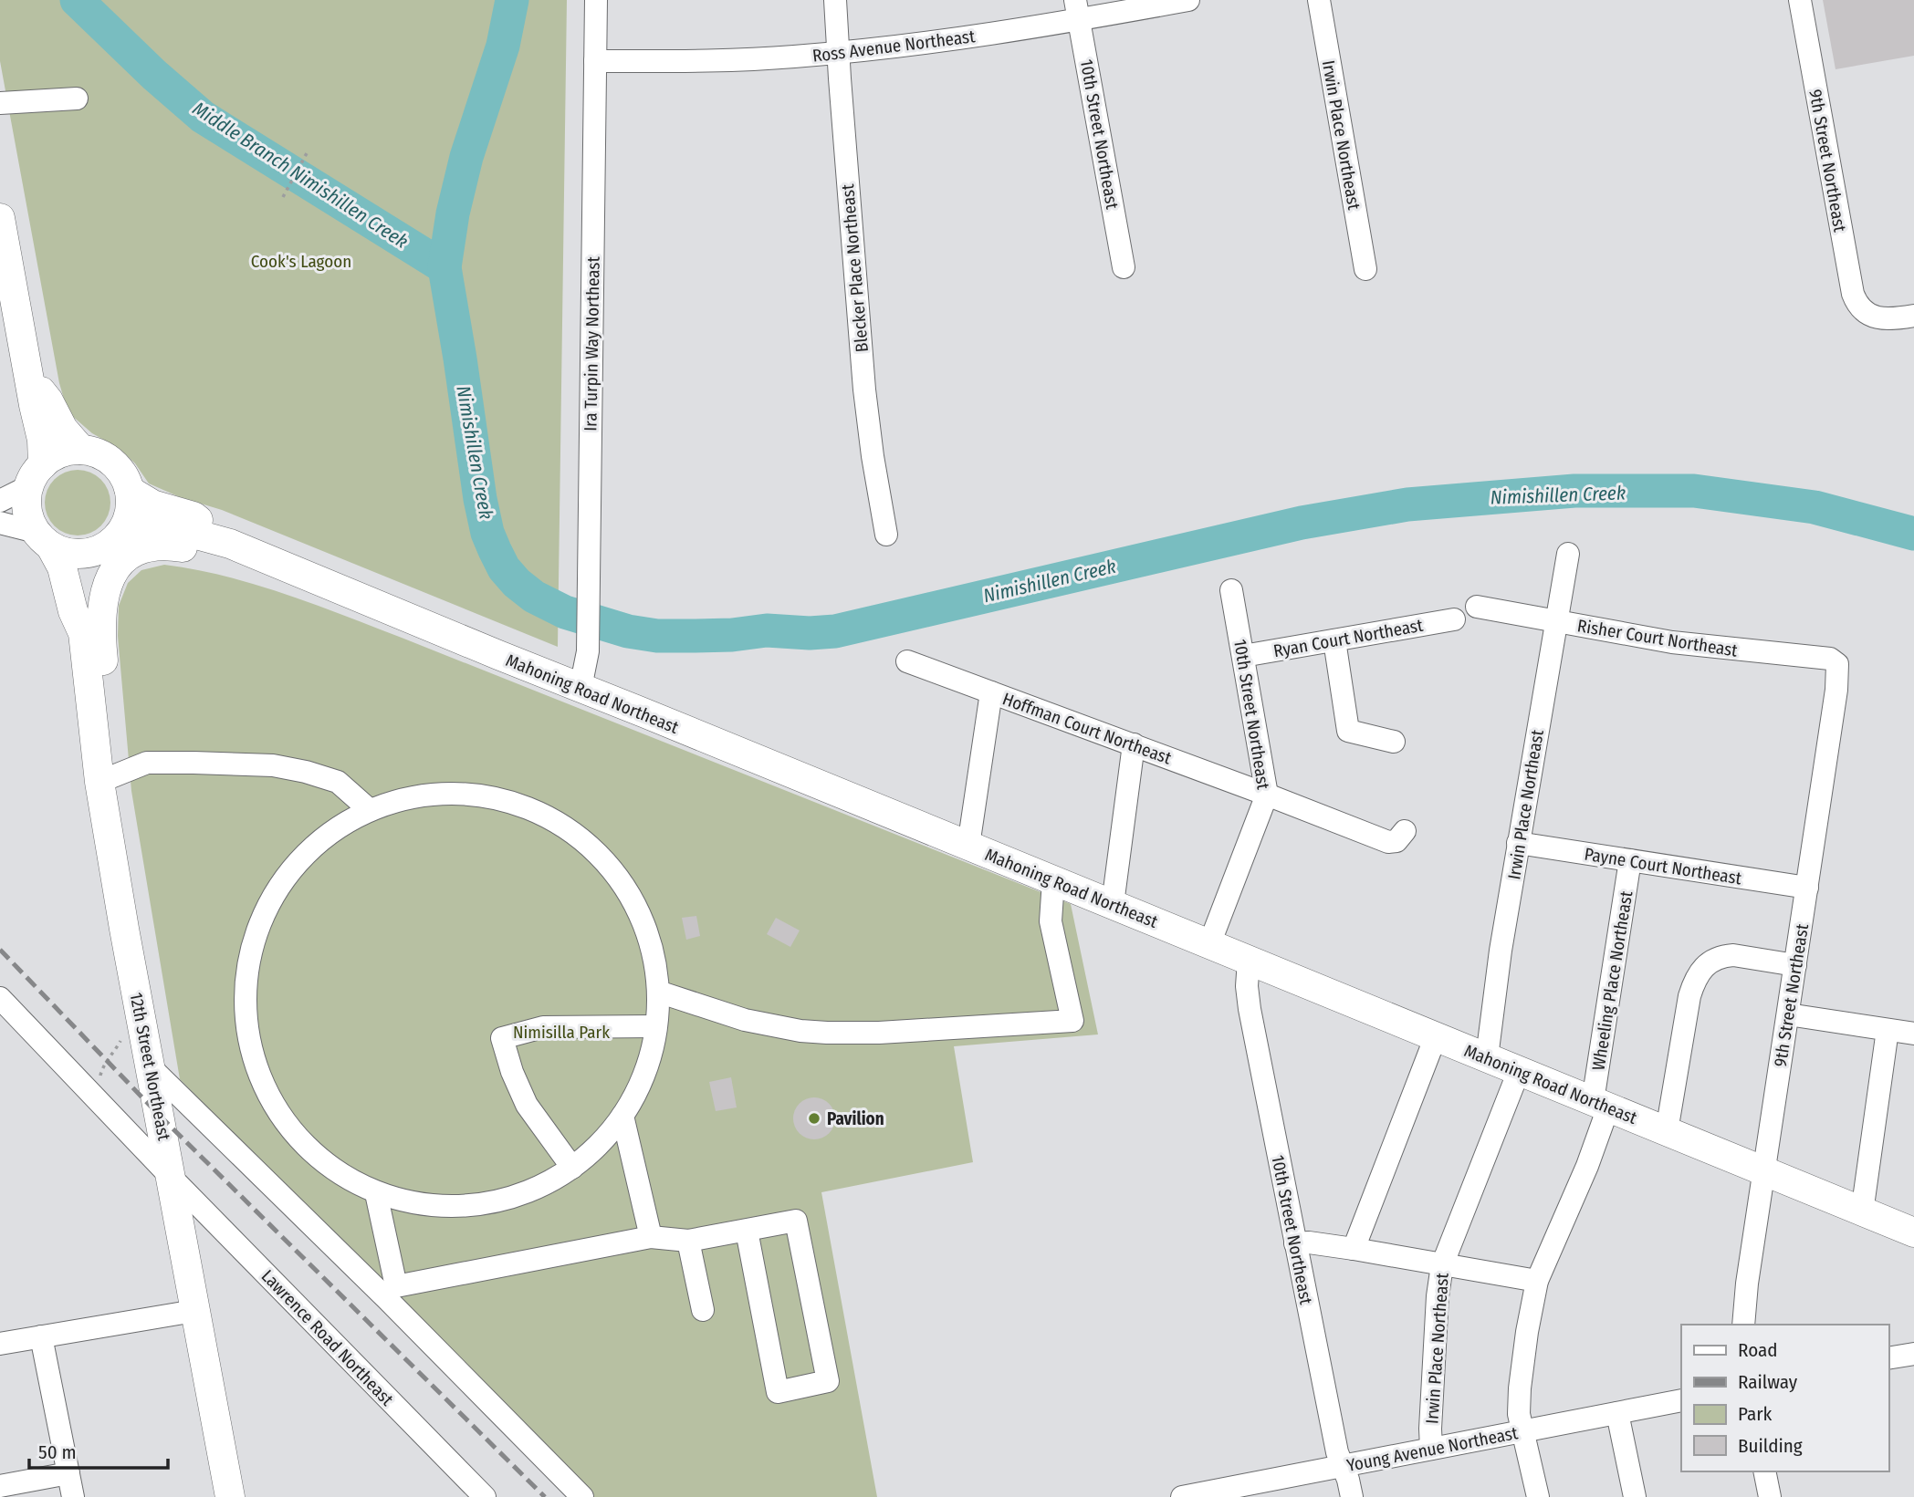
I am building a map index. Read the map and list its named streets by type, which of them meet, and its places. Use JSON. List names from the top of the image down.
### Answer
{
  "streets": {
    "main road": ["Mahoning Road Northeast", "12th Street Northeast"],
    "street": [
      "Ross Avenue Northeast",
      "10th Street Northeast",
      "Irwin Place Northeast",
      "9th Street Northeast",
      "Blecker Place Northeast",
      "Ira Turpin Way Northeast",
      "Ryan Court Northeast",
      "Risher Court Northeast",
      "Hoffman Court Northeast",
      "Payne Court Northeast",
      "Wheeling Place Northeast",
      "Lawrence Road Northeast",
      "Young Avenue Northeast"
    ]
  },
  "crossings": [
    ["Ross Avenue Northeast", "10th Street Northeast"],
    ["Ross Avenue Northeast", "Blecker Place Northeast"],
    ["Ross Avenue Northeast", "Ira Turpin Way Northeast"],
    ["10th Street Northeast", "Ryan Court Northeast"],
    ["10th Street Northeast", "Mahoning Road Northeast"],
    ["10th Street Northeast", "Hoffman Court Northeast"],
    ["10th Street Northeast", "Young Avenue Northeast"],
    ["Irwin Place Northeast", "Risher Court Northeast"],
    ["Irwin Place Northeast", "Mahoning Road Northeast"],
    ["Irwin Place Northeast", "Payne Court Northeast"],
    ["Irwin Place Northeast", "Young Avenue Northeast"],
    ["9th Street Northeast", "Risher Court Northeast"],
    ["9th Street Northeast", "Mahoning Road Northeast"],
    ["9th Street Northeast", "Payne Court Northeast"],
    ["Ira Turpin Way Northeast", "Mahoning Road Northeast"],
    ["Mahoning Road Northeast", "Wheeling Place Northeast"],
    ["Mahoning Road Northeast", "12th Street Northeast"],
    ["Payne Court Northeast", "Wheeling Place Northeast"],
    ["Wheeling Place Northeast", "Young Avenue Northeast"],
    ["12th Street Northeast", "Lawrence Road Northeast"]
  ],
  "water": ["Middle Branch Nimishillen Creek", "Nimishillen Creek"],
  "parks": ["Cook's Lagoon", "Nimisilla Park"],
  "places": ["Pavilion"],
  "legend": [
    "Road",
    "Railway",
    "Park",
    "Building"
  ],
  "scale_bar": "50 m"
}
